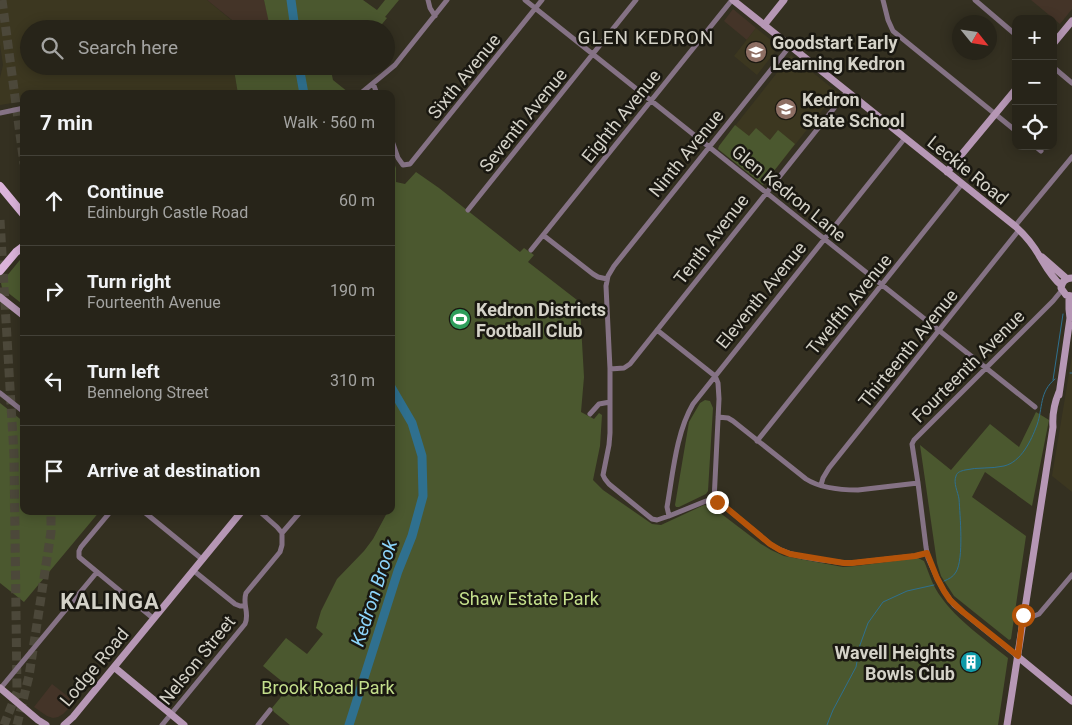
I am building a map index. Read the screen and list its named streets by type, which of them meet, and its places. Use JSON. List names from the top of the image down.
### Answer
{
  "streets": {
    "street": [
      "Sixth Avenue",
      "Eighth Avenue",
      "Seventh Avenue",
      "Ninth Avenue",
      "Leckie Road",
      "Glen Kedron Lane",
      "Tenth Avenue",
      "Eleventh Avenue",
      "Twelfth Avenue",
      "Thirteenth Avenue",
      "Fourteenth Avenue",
      "Nelson Street",
      "Lodge Road"
    ]
  },
  "crossings": [
    ["Sixth Avenue", "Glen Kedron Lane"],
    ["Eighth Avenue", "Leckie Road"],
    ["Eighth Avenue", "Glen Kedron Lane"],
    ["Seventh Avenue", "Glen Kedron Lane"],
    ["Ninth Avenue", "Leckie Road"],
    ["Ninth Avenue", "Glen Kedron Lane"],
    ["Leckie Road", "Tenth Avenue"],
    ["Leckie Road", "Eleventh Avenue"],
    ["Leckie Road", "Twelfth Avenue"],
    ["Leckie Road", "Thirteenth Avenue"],
    ["Leckie Road", "Fourteenth Avenue"],
    ["Glen Kedron Lane", "Tenth Avenue"],
    ["Glen Kedron Lane", "Eleventh Avenue"],
    ["Glen Kedron Lane", "Twelfth Avenue"],
    ["Glen Kedron Lane", "Thirteenth Avenue"],
    ["Glen Kedron Lane", "Fourteenth Avenue"]
  ],
  "districts": ["GLEN KEDRON", "KALINGA"],
  "water": ["Kedron Brook"],
  "parks": ["Shaw Estate Park", "Brook Road Park"],
  "places": {
    "school or university": ["Goodstart Early Learning Kedron", "Kedron State School"],
    "sports": ["Kedron Districts Football Club"],
    "building": ["Wavell Heights Bowls Club"]
  },
  "north": "bottom right",
  "page": {
    "map_buttons": ["+", "−"],
    "search": "Search here",
    "heading": ["7 min", "Walk · 560 m"],
    "list": [
      ["Continue", "Edinburgh Castle Road", "60 m"],
      ["Turn right", "Fourteenth Avenue", "190 m"],
      ["Turn left", "Bennelong Street", "310 m"],
      "Arrive at destination"
    ]
  }
}
